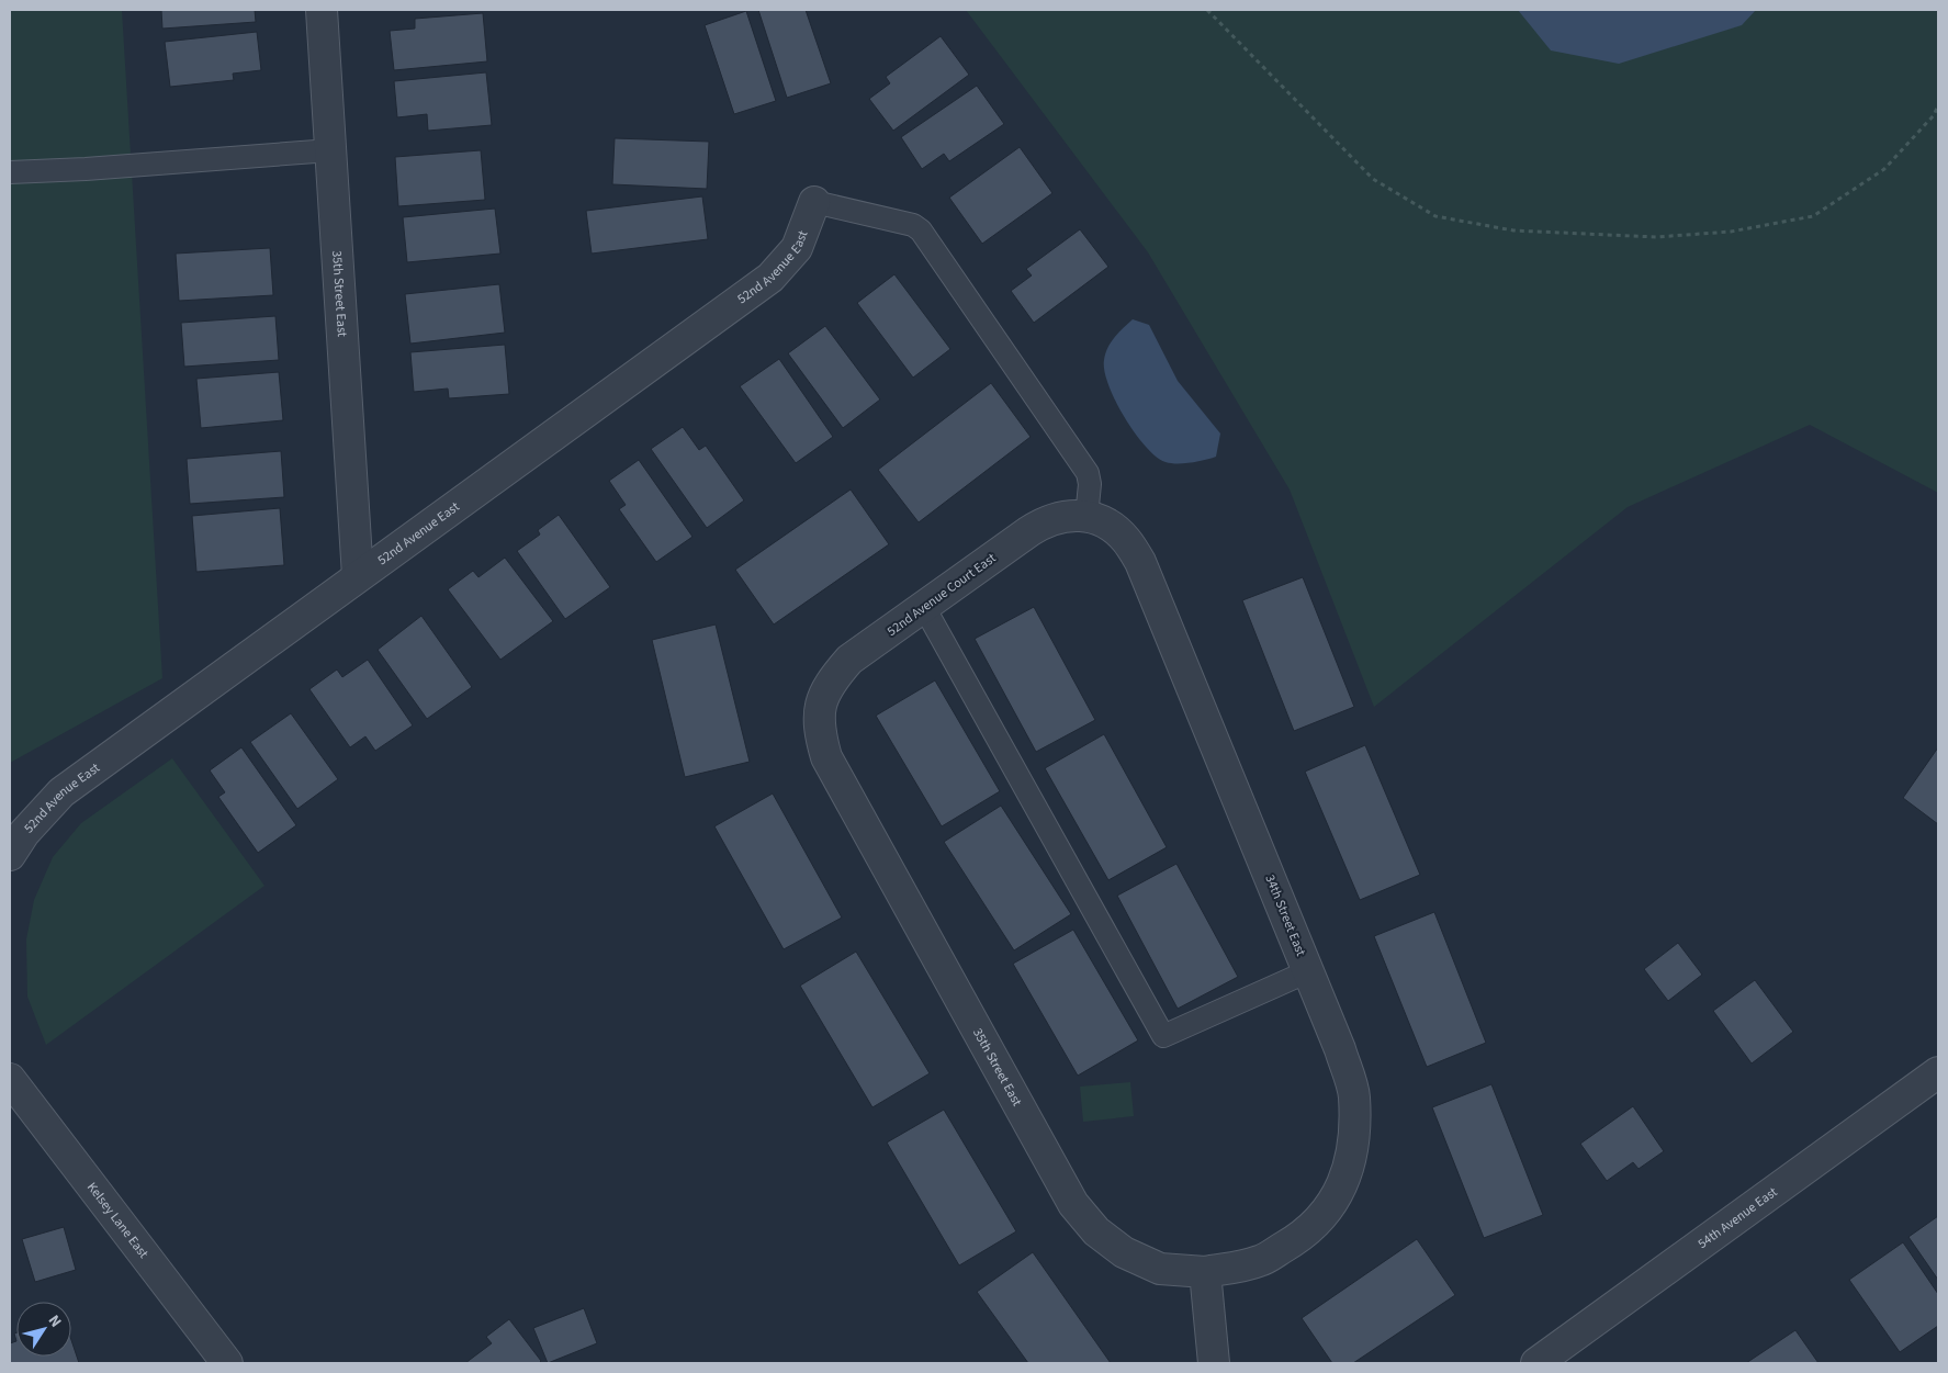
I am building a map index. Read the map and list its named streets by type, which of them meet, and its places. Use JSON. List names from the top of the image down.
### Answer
{
  "streets": {
    "street": [
      "52nd Avenue East",
      "35th Street East",
      "52nd Avenue Court East",
      "34th Street East",
      "54th Avenue East",
      "Kelsey Lane East"
    ]
  },
  "crossings": [
    ["52nd Avenue East", "35th Street East"],
    ["35th Street East", "52nd Avenue Court East"],
    ["35th Street East", "34th Street East"],
    ["52nd Avenue Court East", "34th Street East"]
  ],
  "north": "top right"
}
